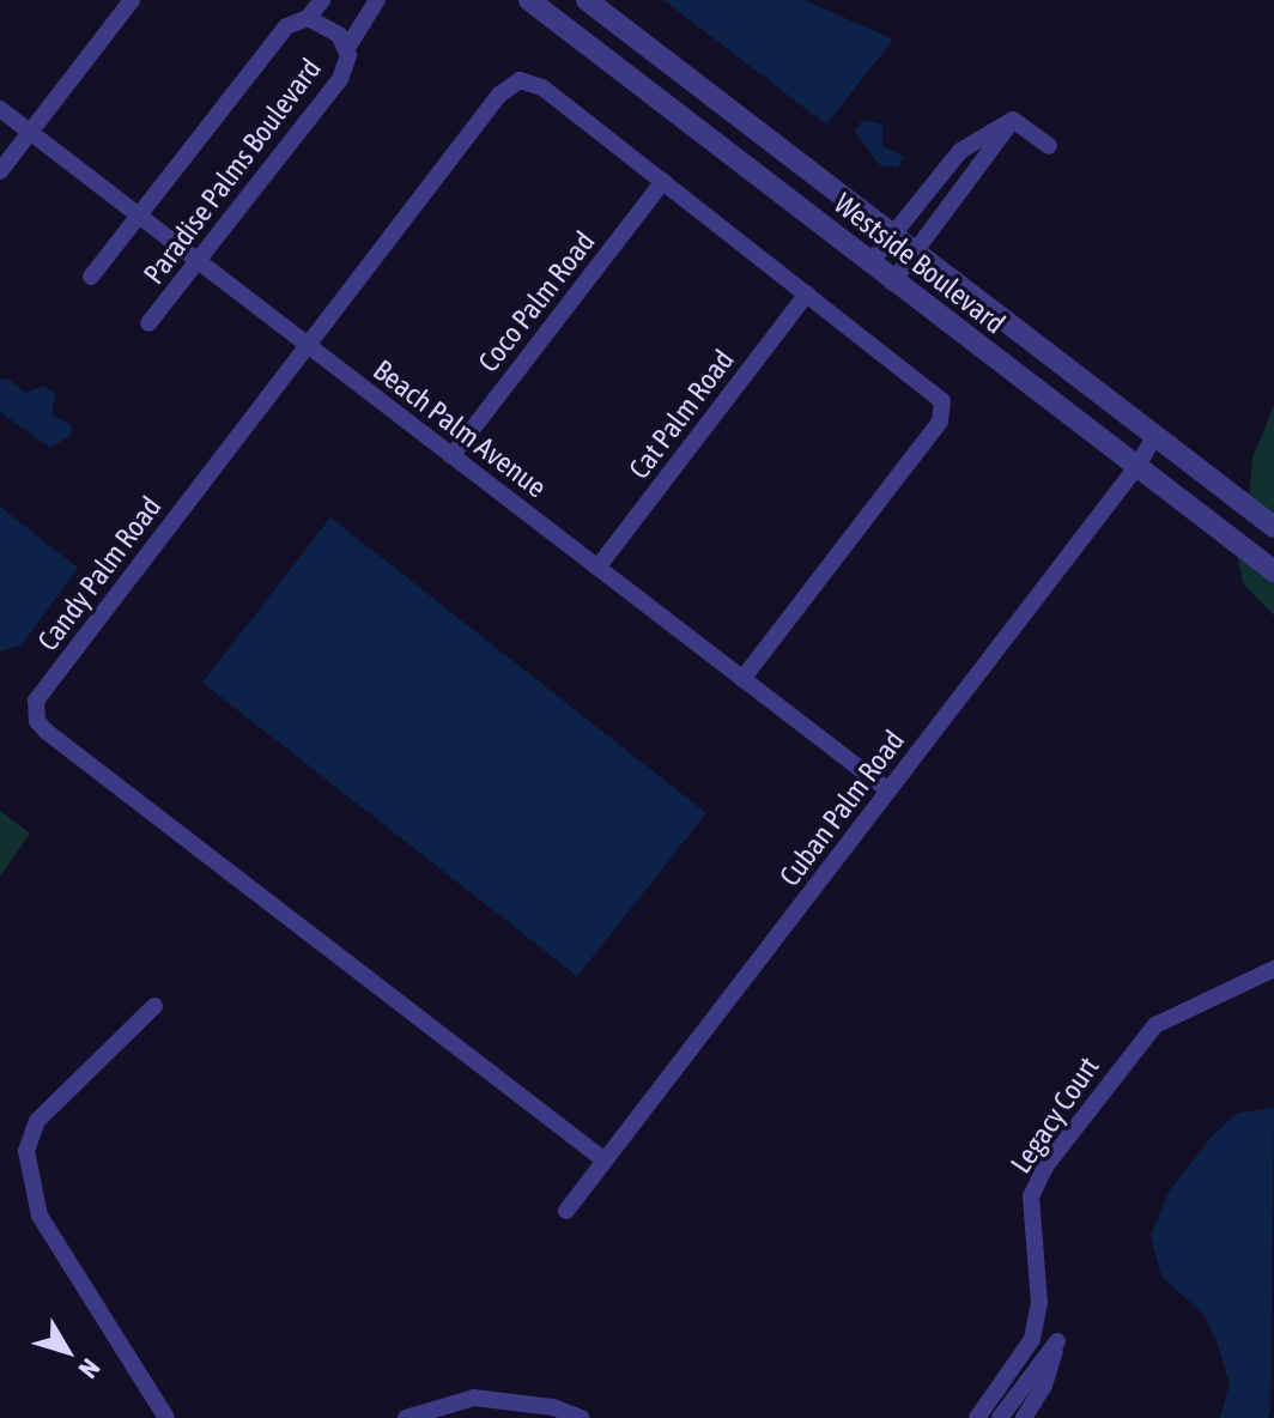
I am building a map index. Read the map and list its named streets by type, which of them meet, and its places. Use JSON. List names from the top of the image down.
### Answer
{
  "streets": {
    "street": [
      "Paradise Palms Boulevard",
      "Westside Boulevard",
      "Coco Palm Road",
      "Cat Palm Road",
      "Beach Palm Avenue",
      "Candy Palm Road",
      "Cuban Palm Road",
      "Legacy Court"
    ]
  },
  "crossings": [
    ["Paradise Palms Boulevard", "Beach Palm Avenue"],
    ["Westside Boulevard", "Cuban Palm Road"],
    ["Coco Palm Road", "Beach Palm Avenue"],
    ["Coco Palm Road", "Candy Palm Road"],
    ["Cat Palm Road", "Beach Palm Avenue"],
    ["Beach Palm Avenue", "Candy Palm Road"],
    ["Beach Palm Avenue", "Cuban Palm Road"],
    ["Candy Palm Road", "Cuban Palm Road"]
  ],
  "north": "bottom right"
}
